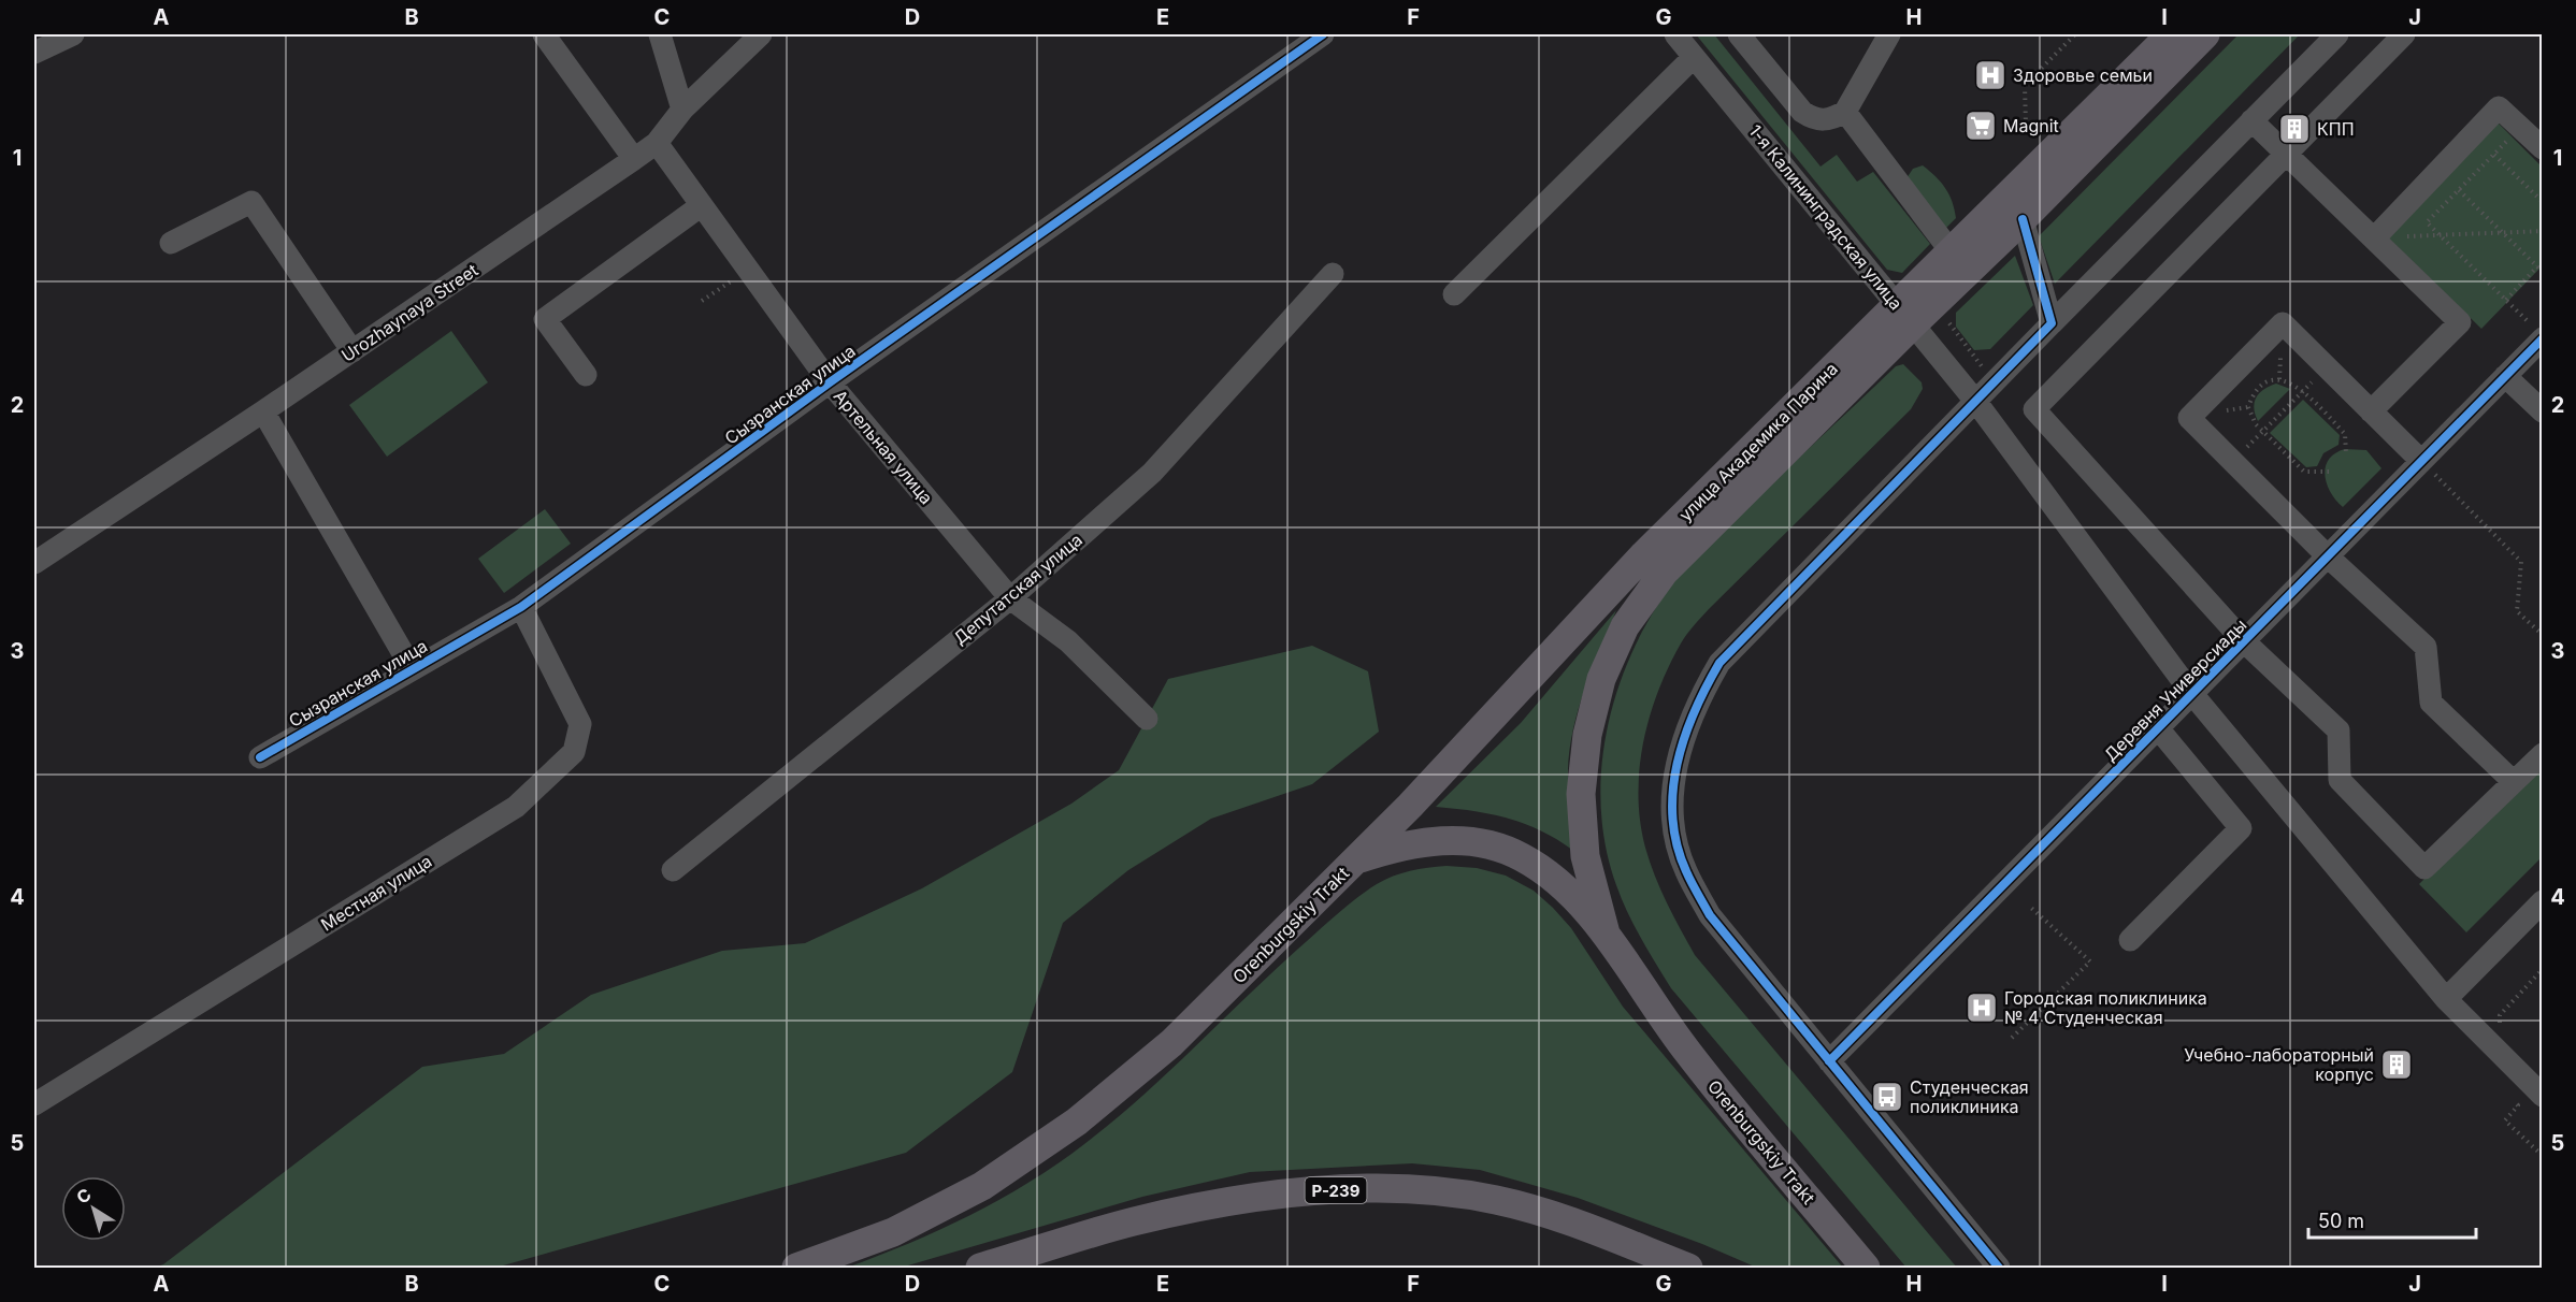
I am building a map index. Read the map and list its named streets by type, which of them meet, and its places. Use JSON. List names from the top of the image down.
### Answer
{
  "streets": {
    "main road": ["улица Академика Парина", "Orenburgskiy Trakt", "Р-239"],
    "street": [
      "1-я Калининградская улица",
      "Urozhaynaya Street",
      "Сызранская улица",
      "Артельная улица",
      "Депутатская улица",
      "Деревня Универсиады",
      "Местная улица"
    ]
  },
  "crossings": [
    ["1-я Калининградская улица", "улица Академика Парина"],
    ["1-я Калининградская улица", "Деревня Универсиады"],
    ["Urozhaynaya Street", "Артельная улица"],
    ["Сызранская улица", "Артельная улица"],
    ["Сызранская улица", "Местная улица"],
    ["улица Академика Парина", "Orenburgskiy Trakt"],
    ["Артельная улица", "Депутатская улица"]
  ],
  "places": {
    "hospital": ["Здоровье семьи", "Городская поликлиника № 4 Студенческая"],
    "supermarket": ["Magnit"],
    "building": ["КПП", "Учебно-лабораторный корпус"],
    "bus stop": ["Студенческая поликлиника"]
  },
  "scale_bar": "50 m",
  "north": "top left",
  "grid": {
    "columns": [
      "A",
      "B",
      "C",
      "D",
      "E",
      "F",
      "G",
      "H",
      "I",
      "J"
    ],
    "rows": [
      "1",
      "2",
      "3",
      "4",
      "5"
    ]
  }
}
